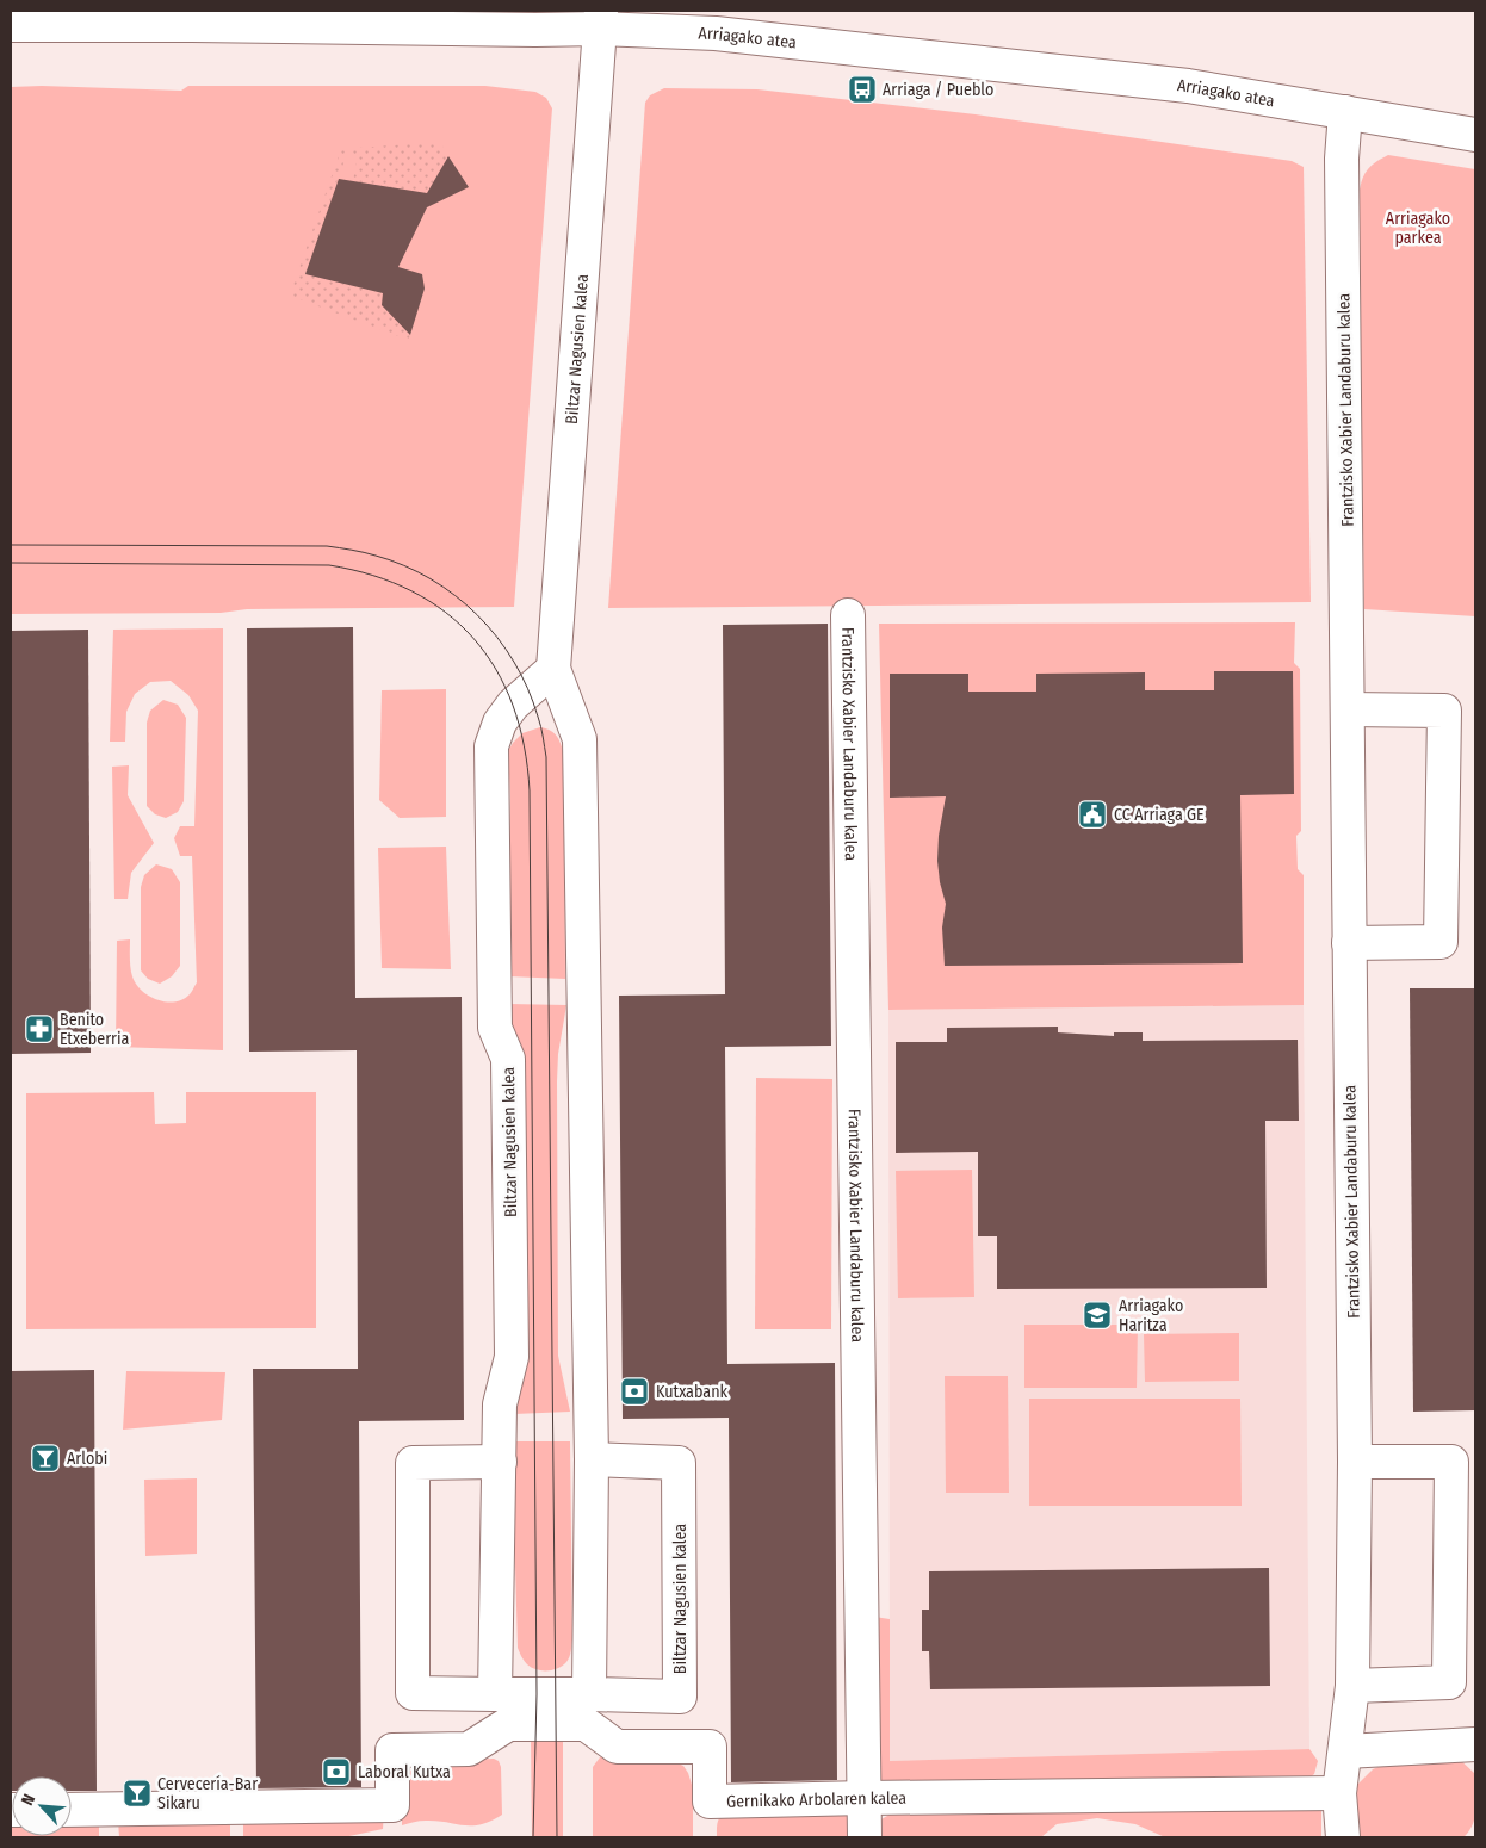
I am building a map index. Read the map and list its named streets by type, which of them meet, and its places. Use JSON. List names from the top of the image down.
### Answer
{
  "streets": {
    "street": [
      "Arriagako atea",
      "Biltzar Nagusien kalea",
      "Frantzisko Xabier Landaburu kalea",
      "Gernikako Arbolaren kalea"
    ]
  },
  "crossings": [
    ["Arriagako atea", "Biltzar Nagusien kalea"],
    ["Arriagako atea", "Frantzisko Xabier Landaburu kalea"],
    ["Frantzisko Xabier Landaburu kalea", "Gernikako Arbolaren kalea"]
  ],
  "parks": ["Arriagako parkea"],
  "places": {
    "bus stop": ["Arriaga / Pueblo"],
    "public building": ["CC Arriaga GE"],
    "pharmacy": ["Benito Etxeberria"],
    "school or university": ["Arriagako Haritza"],
    "bank": ["Kutxabank", "Laboral Kutxa"],
    "bar": ["Arlobi", "Cervecería-Bar Sikaru"]
  },
  "north": "top left"
}
